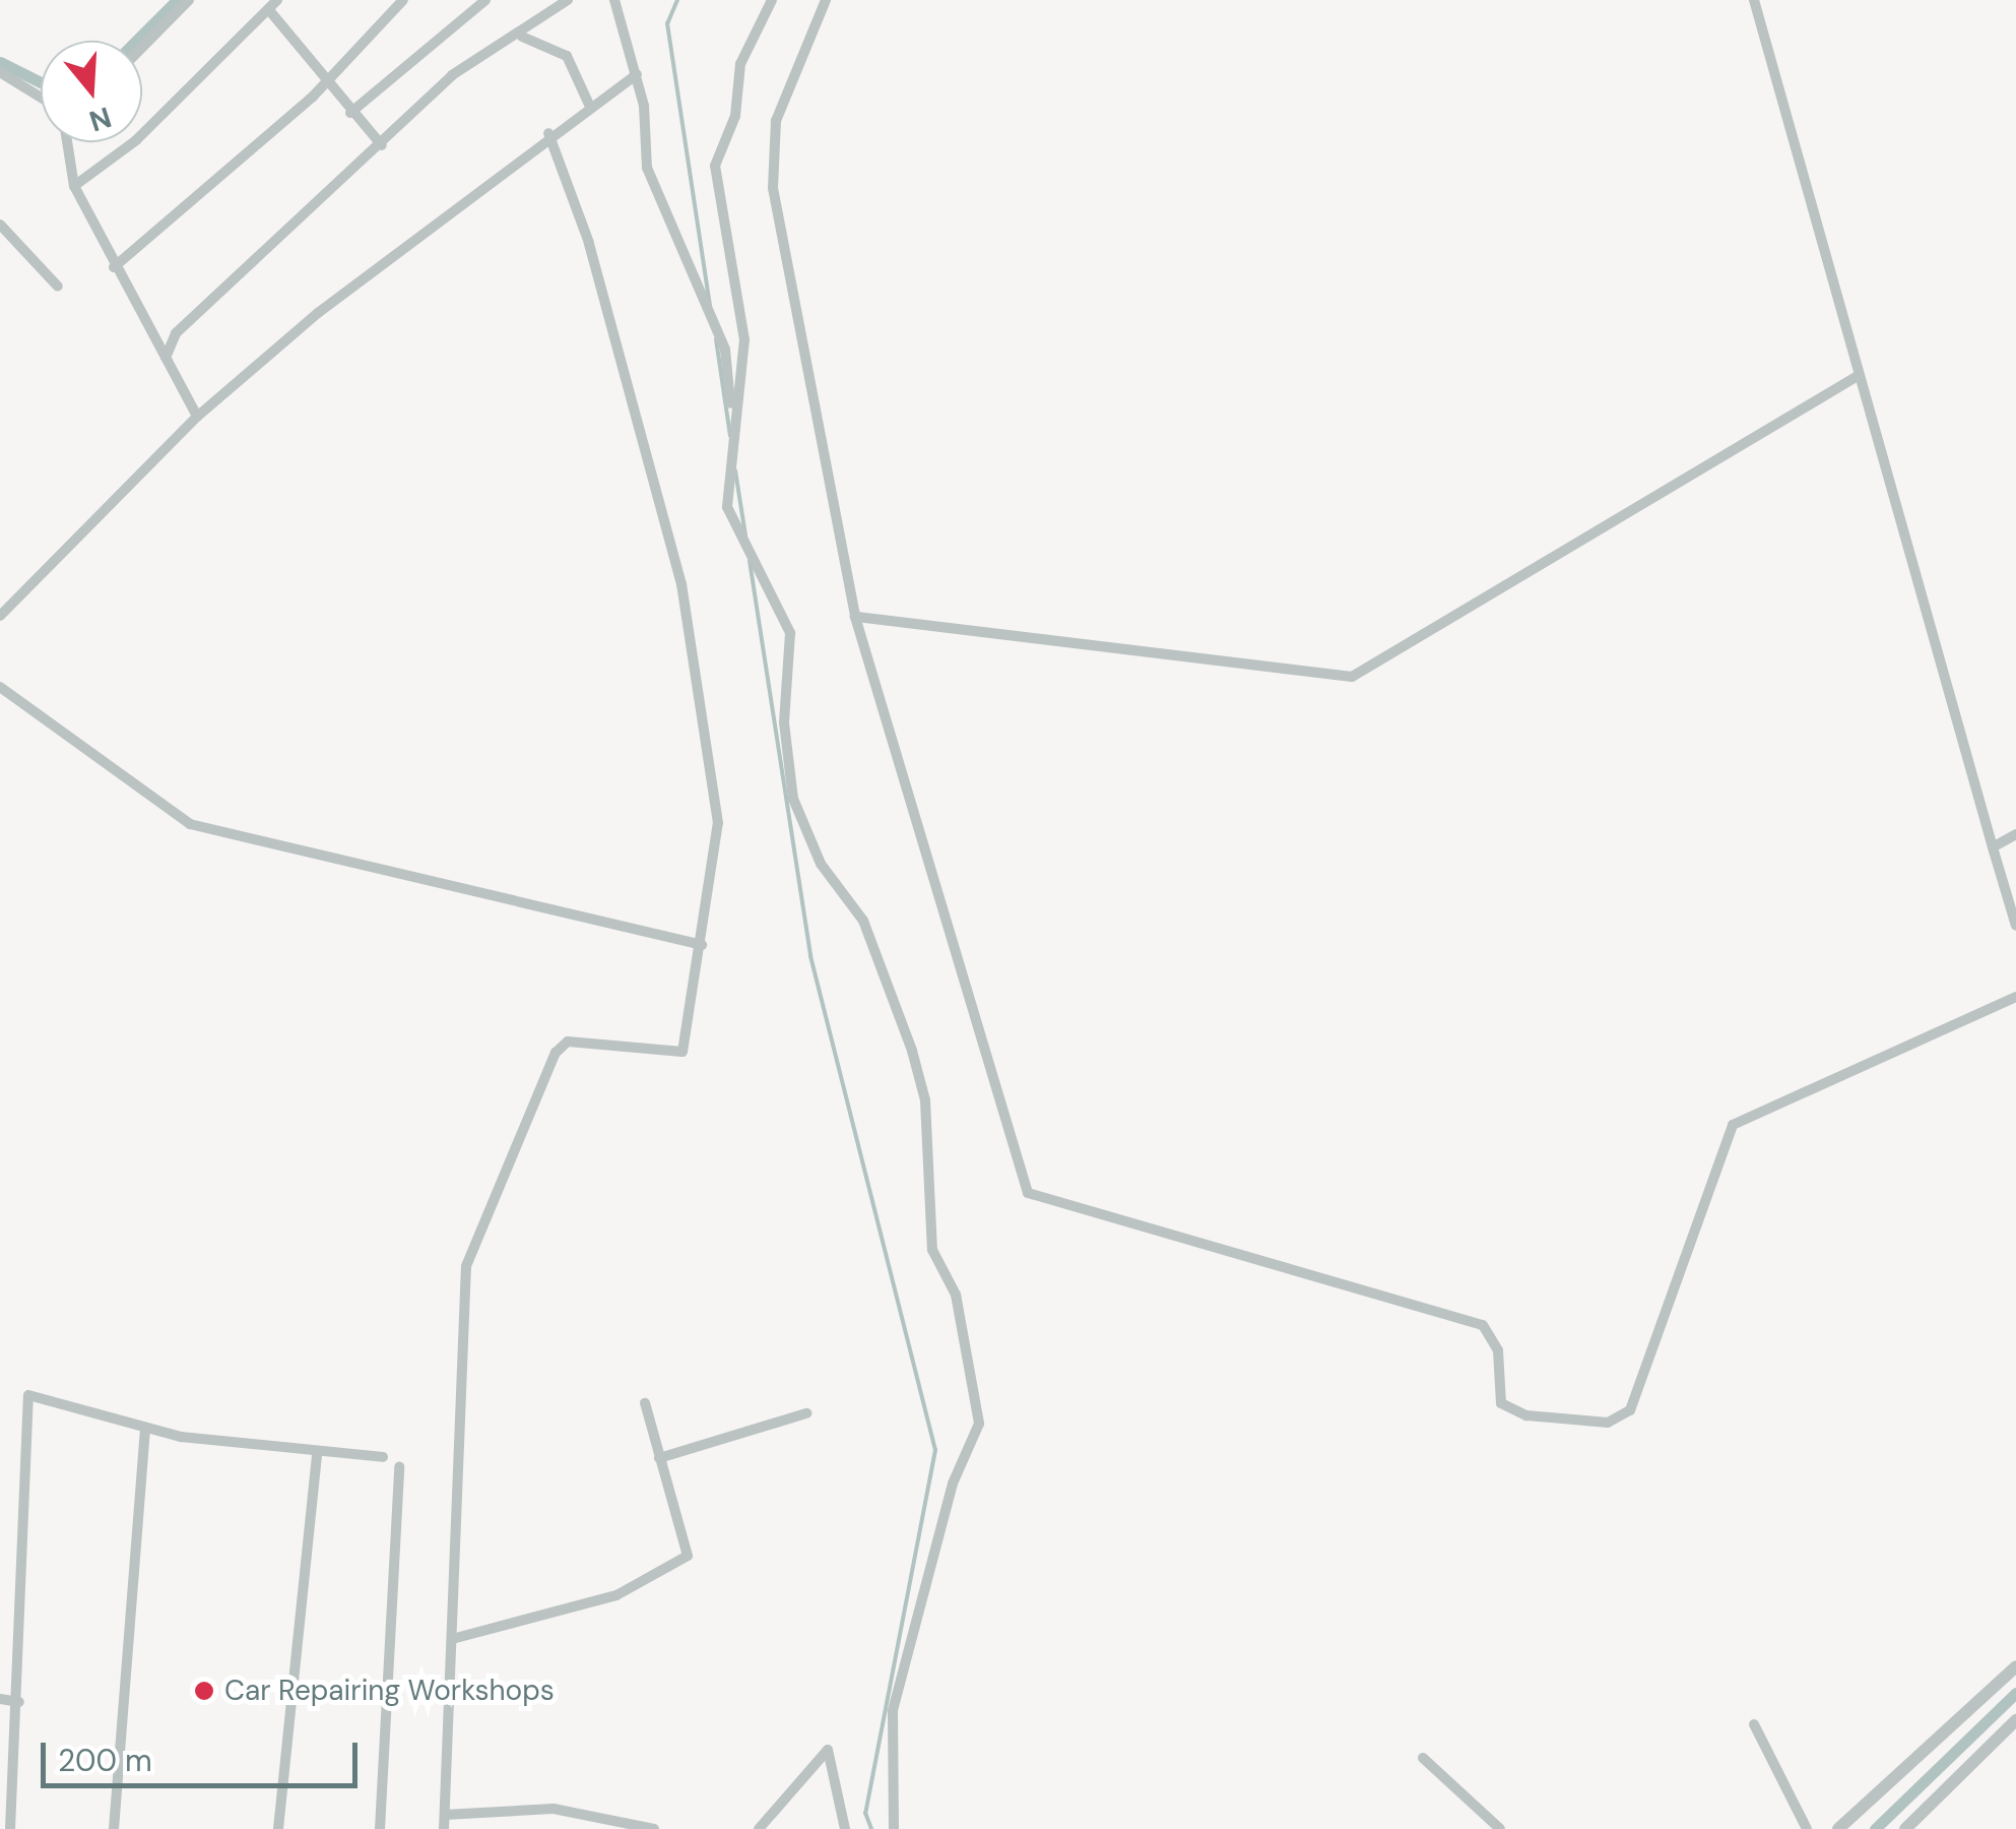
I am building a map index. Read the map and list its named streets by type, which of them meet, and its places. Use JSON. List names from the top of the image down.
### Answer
{
  "places": ["Car Repairing Workshops"],
  "scale_bar": "200 m",
  "north": "bottom"
}
